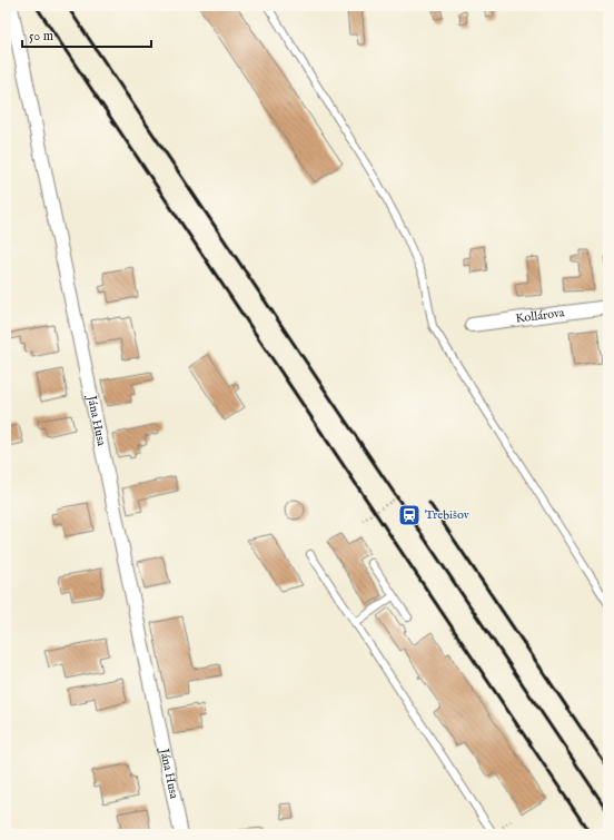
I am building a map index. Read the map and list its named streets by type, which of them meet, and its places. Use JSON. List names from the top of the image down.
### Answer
{
  "streets": {
    "street": ["Kollárova", "Jána Husa"]
  },
  "places": {
    "station": ["Trebišov"]
  },
  "scale_bar": "50 m"
}
